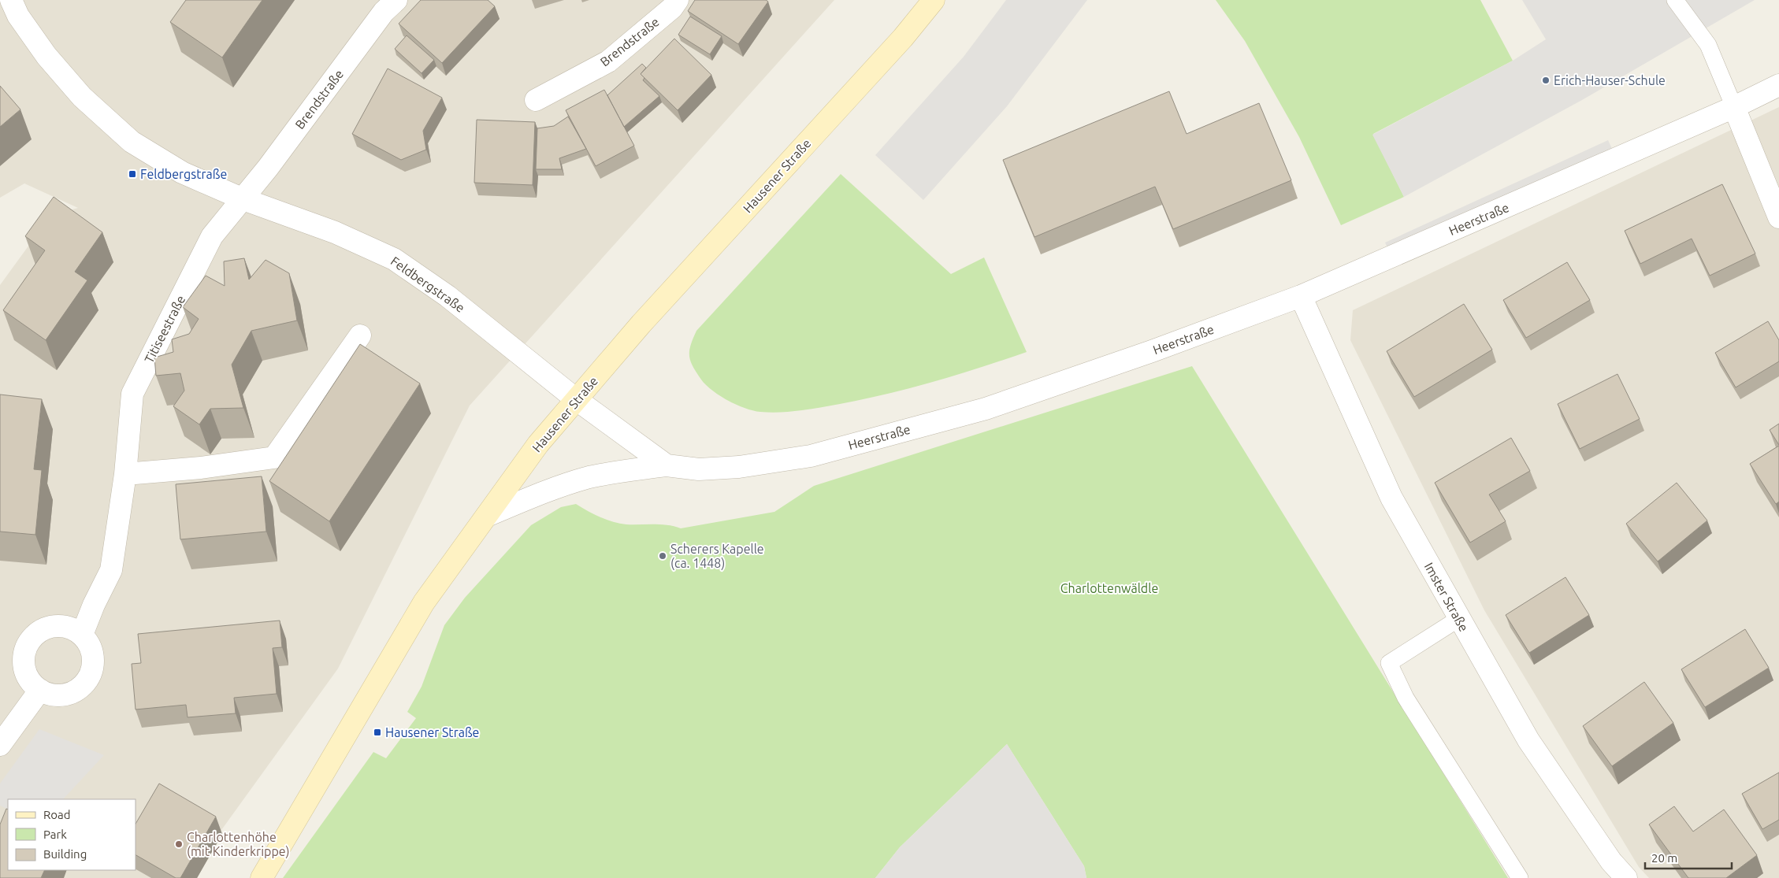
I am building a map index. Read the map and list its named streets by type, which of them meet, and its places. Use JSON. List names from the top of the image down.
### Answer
{
  "streets": {
    "main road": ["Hausener Straße"],
    "street": [
      "Brendstraße",
      "Heerstraße",
      "Feldbergstraße",
      "Titiseestraße",
      "Imster Straße"
    ]
  },
  "crossings": [
    ["Brendstraße", "Feldbergstraße"],
    ["Brendstraße", "Titiseestraße"],
    ["Hausener Straße", "Heerstraße"],
    ["Hausener Straße", "Feldbergstraße"],
    ["Heerstraße", "Feldbergstraße"],
    ["Heerstraße", "Imster Straße"],
    ["Feldbergstraße", "Titiseestraße"]
  ],
  "parks": ["Charlottenwäldle"],
  "places": {
    "other": ["Erich-Hauser-Schule", "Scherers Kapelle (ca. 1448)", "Charlottenhöhe (mit Kinderkrippe)"],
    "transit": ["Feldbergstraße", "Hausener Straße"]
  },
  "legend": ["Road", "Park", "Building"],
  "scale_bar": "20 m"
}
